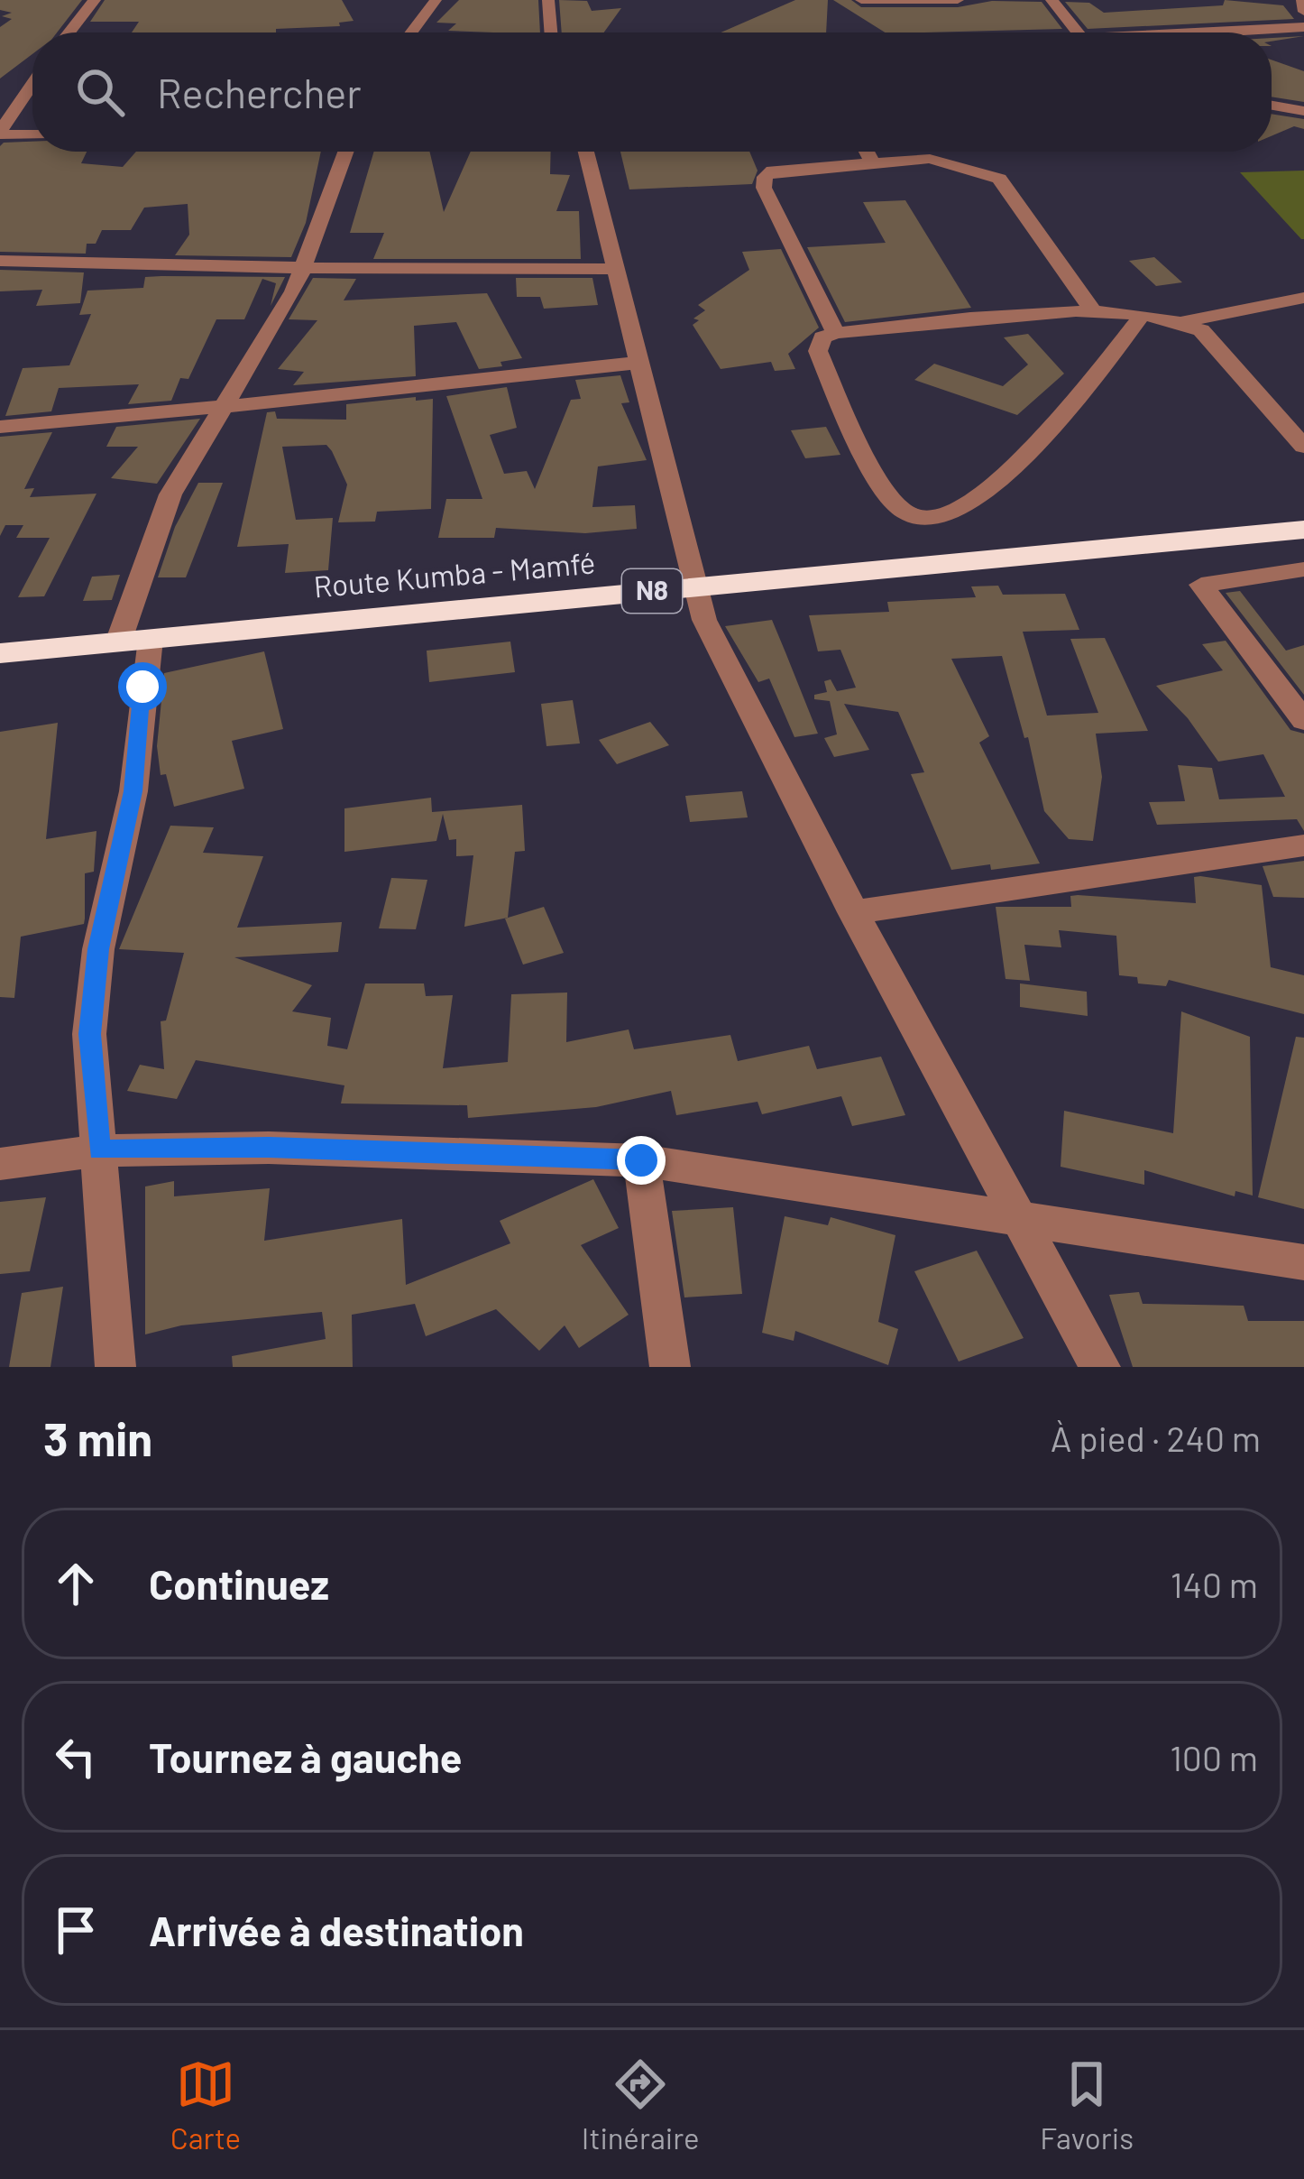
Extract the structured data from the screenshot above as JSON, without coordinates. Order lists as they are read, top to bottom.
{
  "streets": {
    "highway": ["Route Kumba - Mamfé", "N8"]
  },
  "page": {
    "search": "Rechercher",
    "heading": ["3 min", "À pied · 240 m"],
    "list": [
      ["Continuez", "140 m"],
      ["Tournez à gauche", "100 m"],
      "Arrivée à destination"
    ],
    "nav": ["Carte", "Itinéraire", "Favoris"]
  }
}
